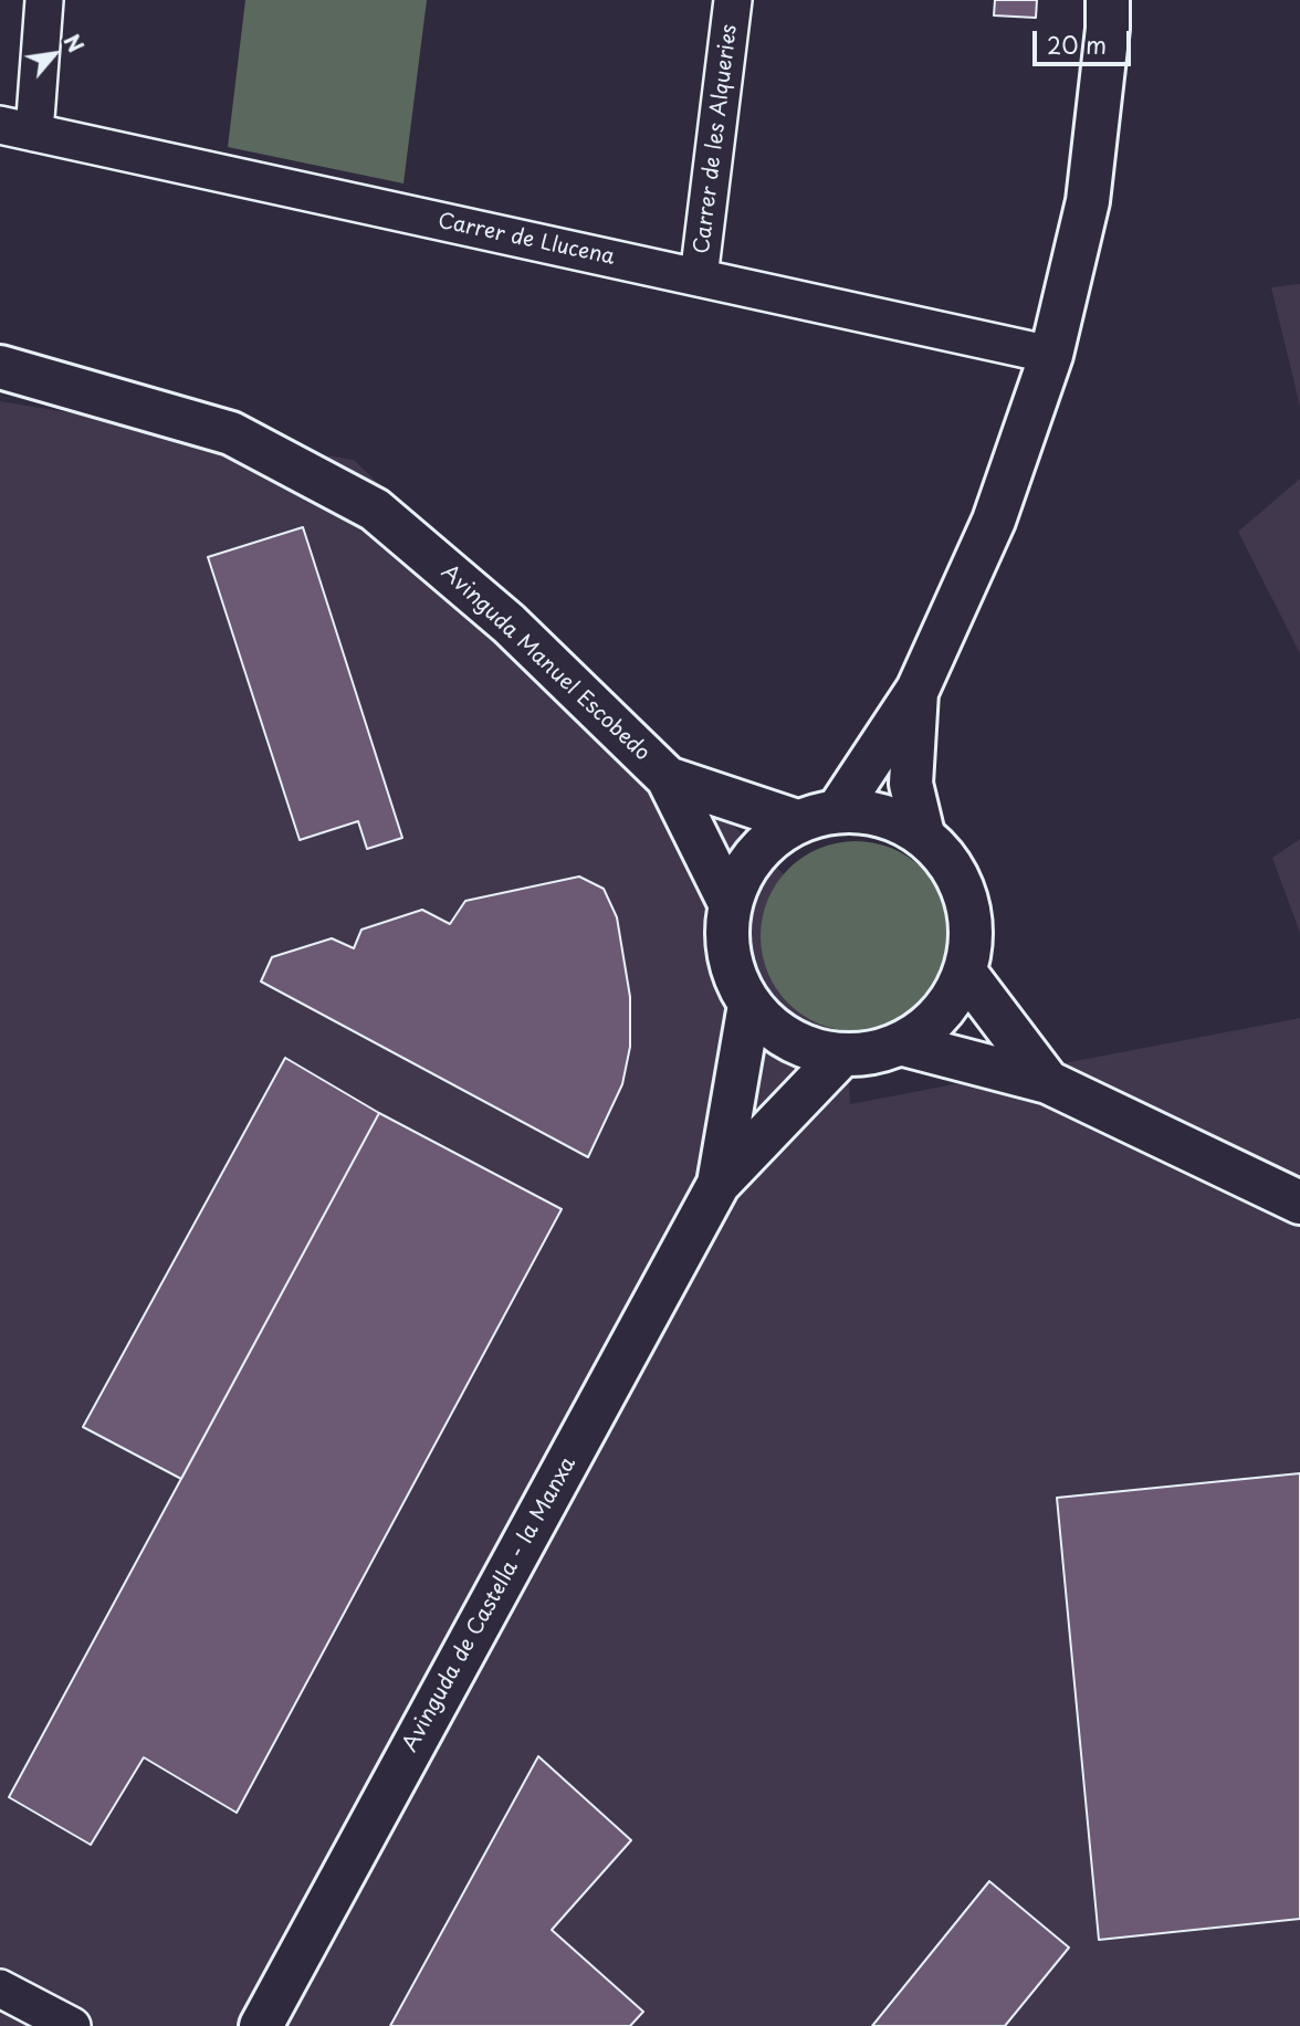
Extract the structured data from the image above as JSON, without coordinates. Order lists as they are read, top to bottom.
{
  "streets": {
    "main road": ["Avinguda Manuel Escobedo", "Avinguda de Castella - la Manxa"],
    "street": ["Carrer de les Alqueries", "Carrer de Llucena"]
  },
  "crossings": [
    ["Carrer de les Alqueries", "Carrer de Llucena"],
    ["Avinguda Manuel Escobedo", "Avinguda de Castella - la Manxa"]
  ],
  "scale_bar": "20 m",
  "north": "top right"
}
